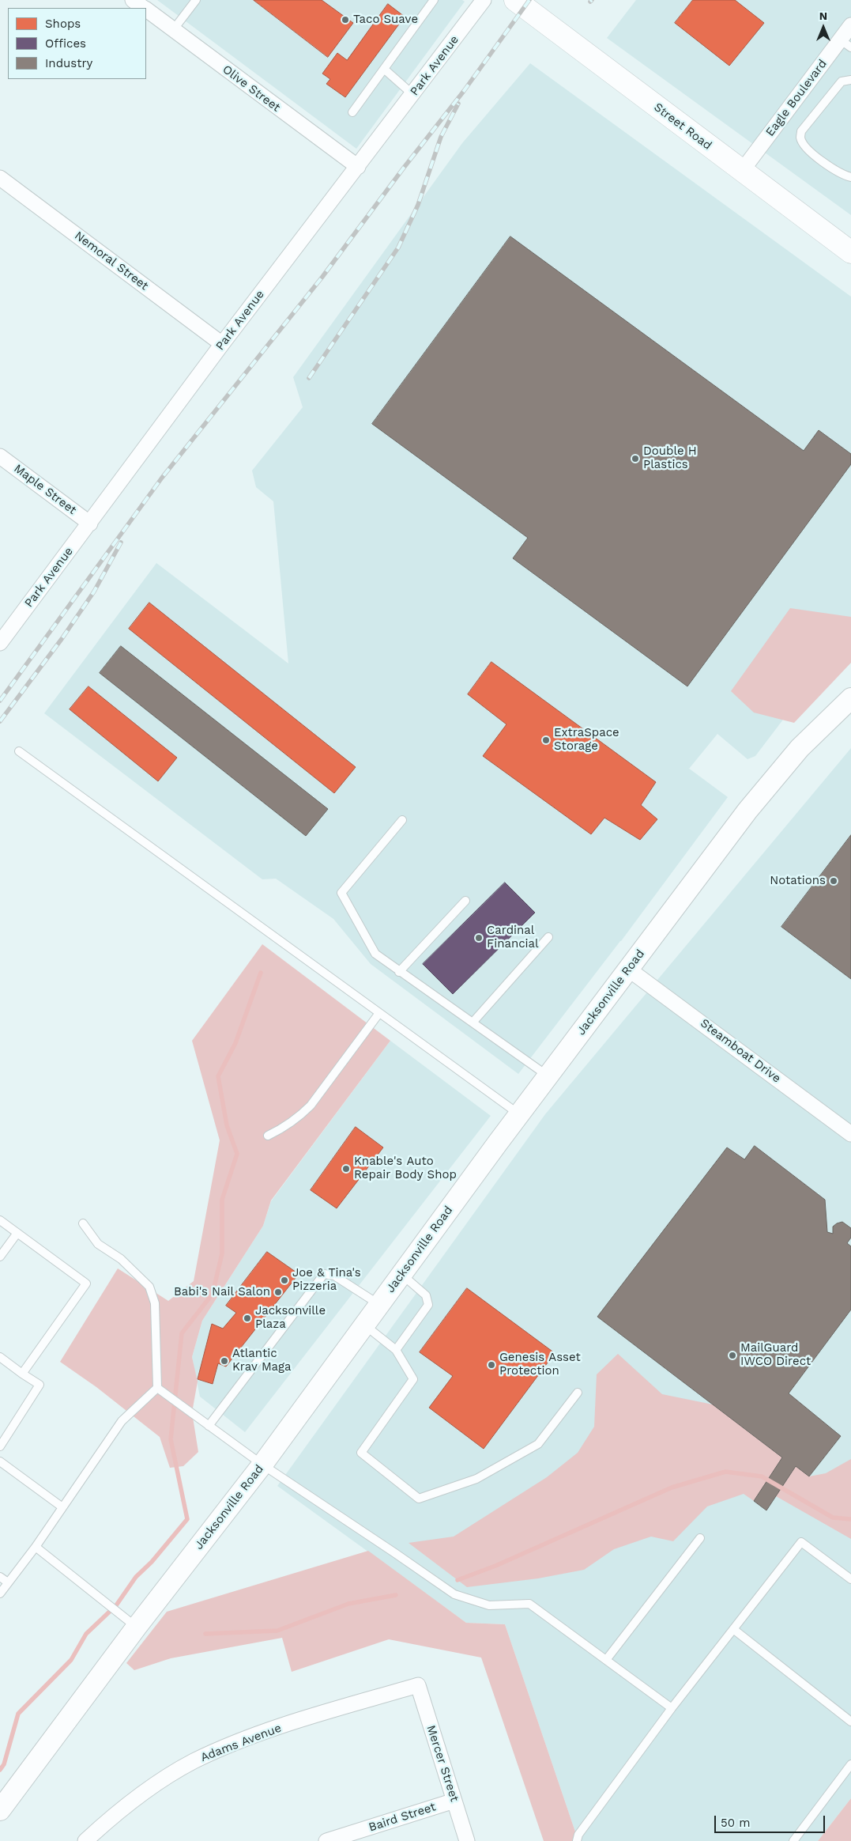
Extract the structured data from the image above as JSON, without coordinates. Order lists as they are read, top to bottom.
{
  "streets": {
    "main road": ["Street Road", "Jacksonville Road"],
    "street": [
      "Park Avenue",
      "Olive Street",
      "Eagle Boulevard",
      "Nemoral Street",
      "Maple Street",
      "Steamboat Drive",
      "Adams Avenue",
      "Mercer Street",
      "Baird Street"
    ]
  },
  "crossings": [
    ["Park Avenue", "Olive Street"],
    ["Park Avenue", "Nemoral Street"],
    ["Park Avenue", "Maple Street"],
    ["Eagle Boulevard", "Street Road"],
    ["Jacksonville Road", "Steamboat Drive"],
    ["Adams Avenue", "Mercer Street"],
    ["Mercer Street", "Baird Street"]
  ],
  "places": [
    "Taco Suave",
    "Double H Plastics",
    "ExtraSpace Storage",
    "Notations",
    "Cardinal Financial",
    "Knable's Auto Repair Body Shop",
    "Joe & Tina's Pizzeria",
    "Babi's Nail Salon",
    "Jacksonville Plaza",
    "MailGuard IWCO Direct",
    "Atlantic Krav Maga",
    "Genesis Asset Protection"
  ],
  "legend": ["Shops", "Offices", "Industry"],
  "scale_bar": "50 m",
  "north": "top"
}
